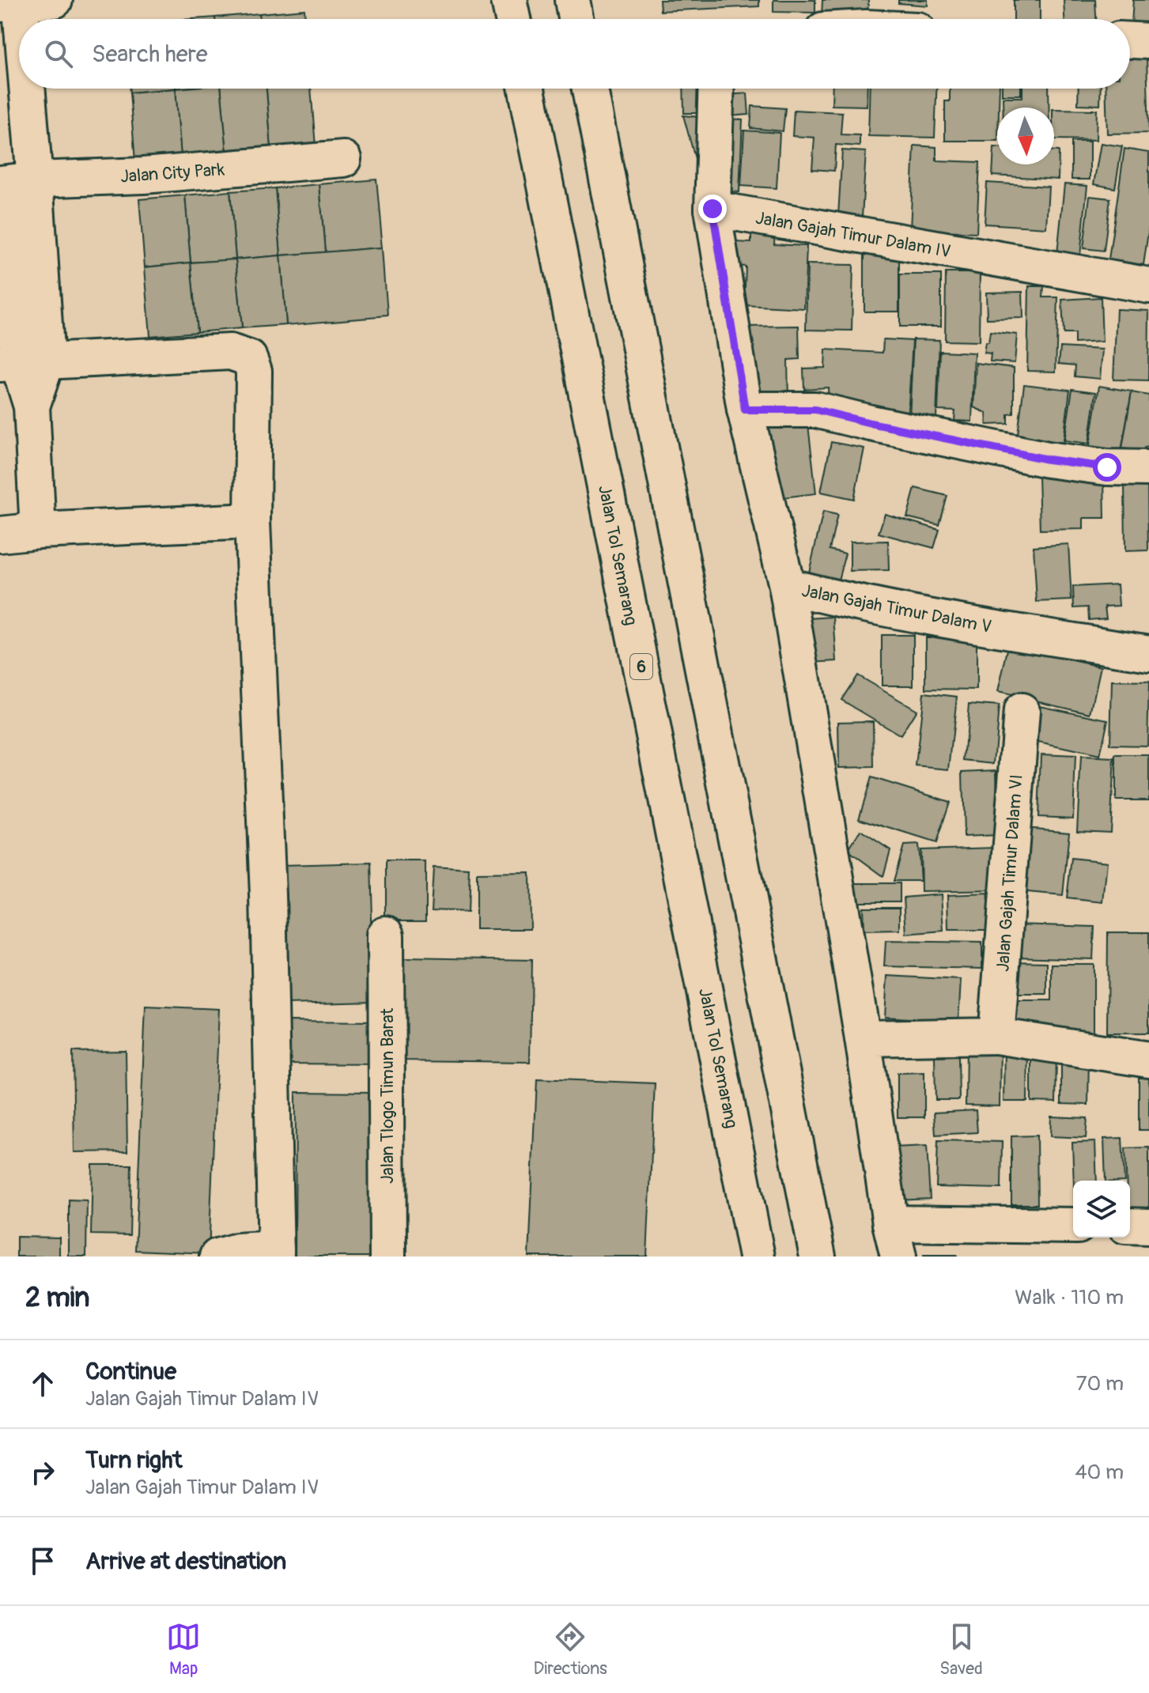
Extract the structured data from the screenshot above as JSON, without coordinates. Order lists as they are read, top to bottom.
{
  "streets": {
    "main road": [
      "Jalan City Park",
      "Jalan Gajah Timur Dalam IV",
      "Jalan Tol Semarang",
      "Jalan Gajah Timur Dalam V",
      "6",
      "Jalan Gajah Timur Dalam VI",
      "Jalan Tlogo Timun Barat"
    ]
  },
  "north": "bottom",
  "page": {
    "search": "Search here",
    "heading": ["2 min", "Walk · 110 m"],
    "list": [
      ["Continue", "Jalan Gajah Timur Dalam IV", "70 m"],
      ["Turn right", "Jalan Gajah Timur Dalam IV", "40 m"],
      "Arrive at destination"
    ],
    "nav": ["Map", "Directions", "Saved"]
  }
}
